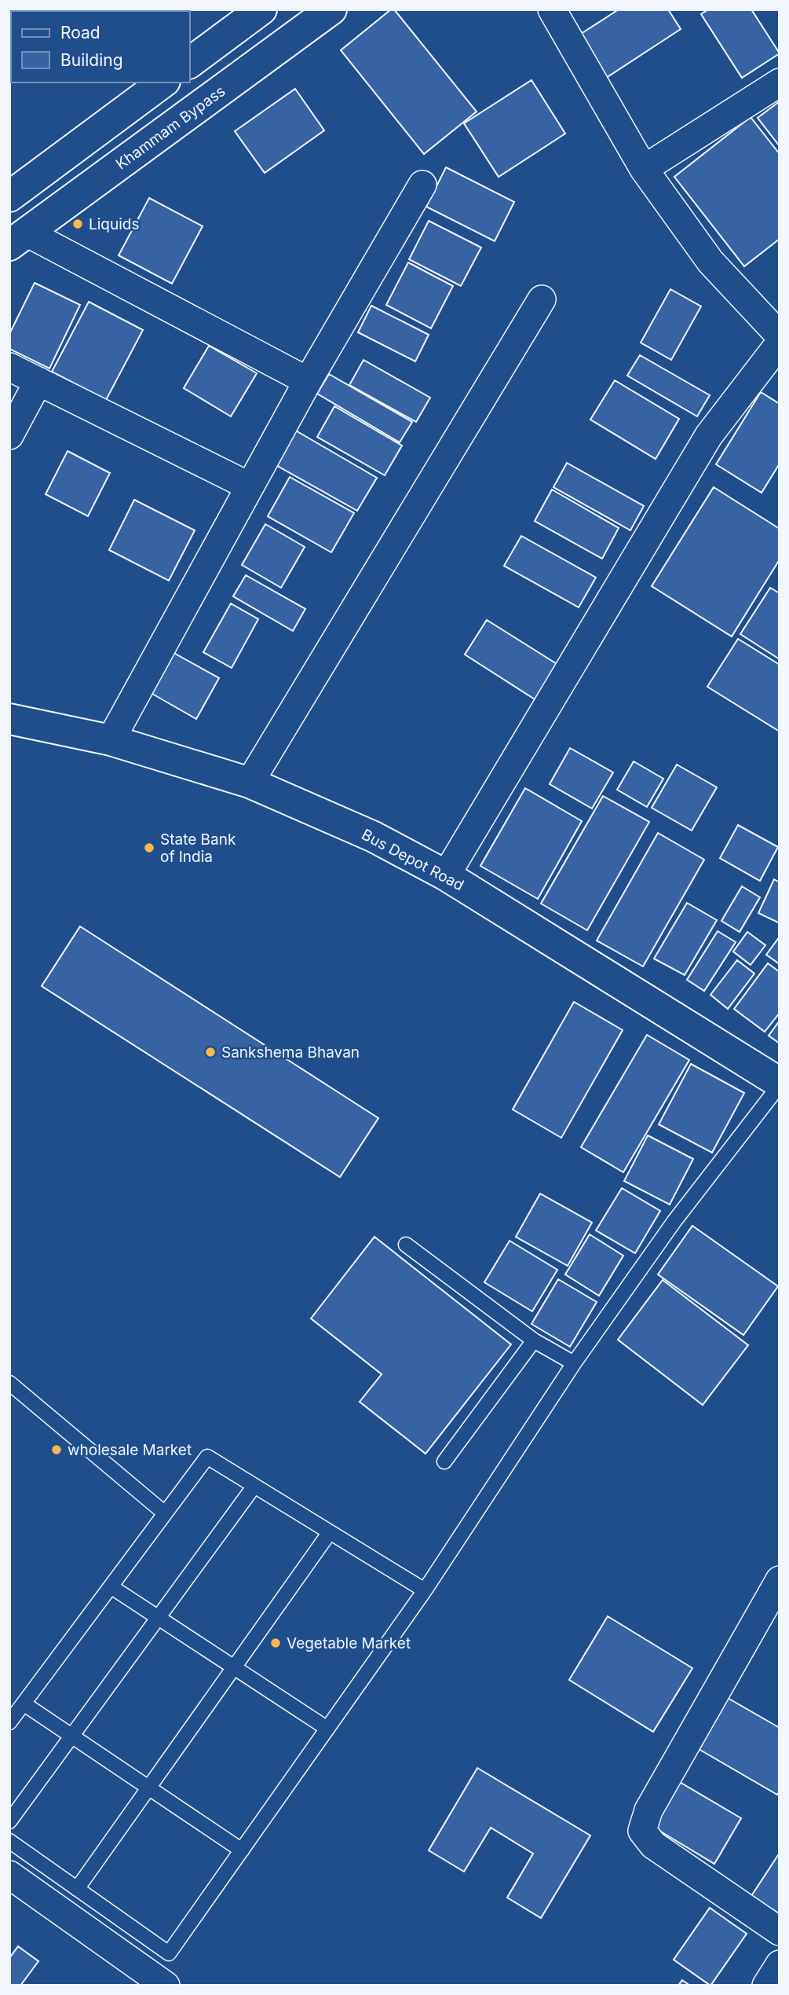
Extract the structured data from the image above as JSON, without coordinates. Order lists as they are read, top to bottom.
{
  "streets": {
    "main road": ["Khammam Bypass", "Bus Depot Road"]
  },
  "places": [
    "Liquids",
    "State Bank of India",
    "Sankshema Bhavan",
    "wholesale Market",
    "Vegetable Market"
  ],
  "legend": ["Road", "Building"]
}
